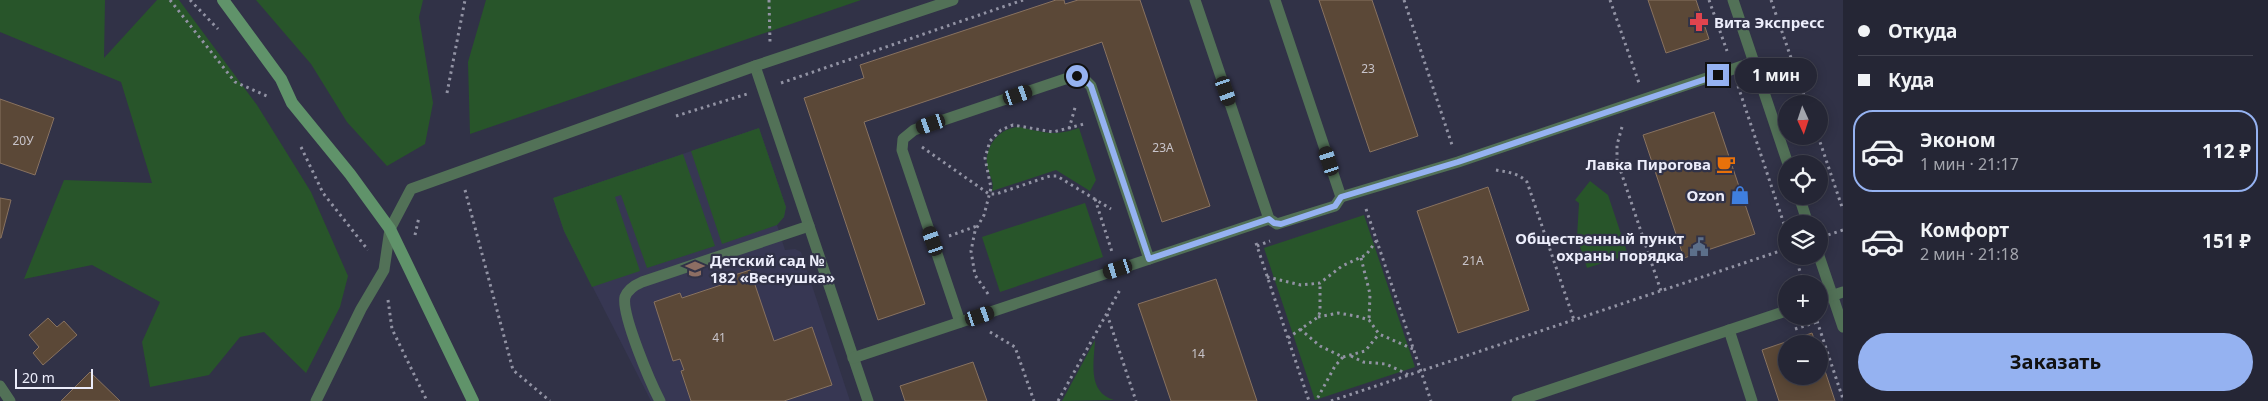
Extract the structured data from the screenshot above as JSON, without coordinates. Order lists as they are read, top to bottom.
{
  "places": {
    "pharmacy": ["Вита Экспресс"],
    "cafe": ["Лавка Пирогова"],
    "shop": ["Ozon"],
    "public building": ["Общественный пункт охраны порядка"],
    "school or university": ["Детский сад № 182 «Веснушка»"]
  },
  "house_numbers": [
    "23",
    "20У",
    "23А",
    "21А",
    "41",
    "14"
  ],
  "scale_bar": "20 m",
  "north": "bottom",
  "page": {
    "banner": ["Откуда", "Куда"],
    "bubble": "1 мин",
    "map_buttons": ["+", "−"],
    "list": [
      {
        "name": "Эконом",
        "note": "1 мин · 21:17",
        "value": "112 ₽"
      },
      {
        "name": "Комфорт",
        "note": "2 мин · 21:18",
        "value": "151 ₽"
      }
    ],
    "buttons": "Заказать",
    "scale": "20 m"
  }
}
